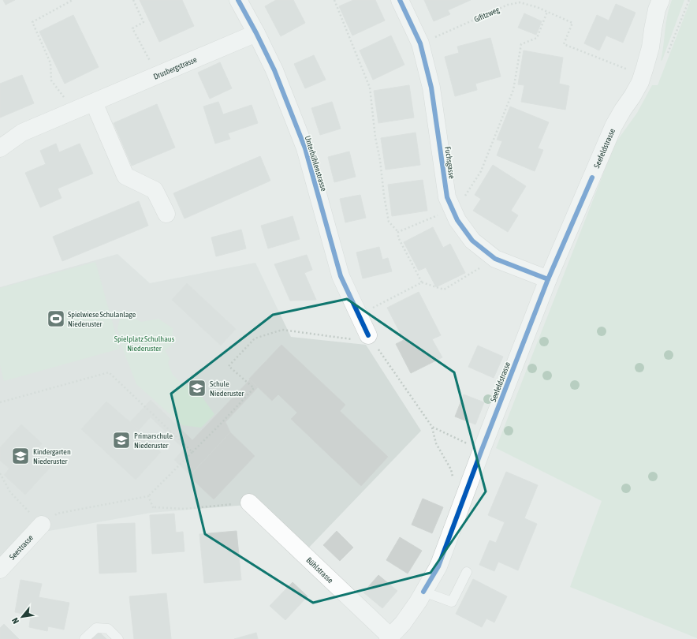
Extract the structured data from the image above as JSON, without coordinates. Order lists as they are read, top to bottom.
{
  "streets": {
    "street": [
      "Drusbergstrasse",
      "Seefeldstrasse",
      "Fuchsgasse",
      "Unterbühlenstrasse",
      "Seestrasse",
      "Bühlstrasse"
    ],
    "path": ["Gifitzweg"]
  },
  "crossings": [
    ["Gifitzweg", "Fuchsgasse"],
    ["Drusbergstrasse", "Unterbühlenstrasse"],
    ["Seefeldstrasse", "Fuchsgasse"],
    ["Seefeldstrasse", "Bühlstrasse"]
  ],
  "parks": ["Spielplatz Schulhaus Niederuster"],
  "places": {
    "sports": ["Spielwiese Schulanlage Niederuster"],
    "school or university": ["Schule Niederuster", "Primarschule Niederuster", "Kindergarten Niederuster"]
  },
  "north": "bottom left"
}
